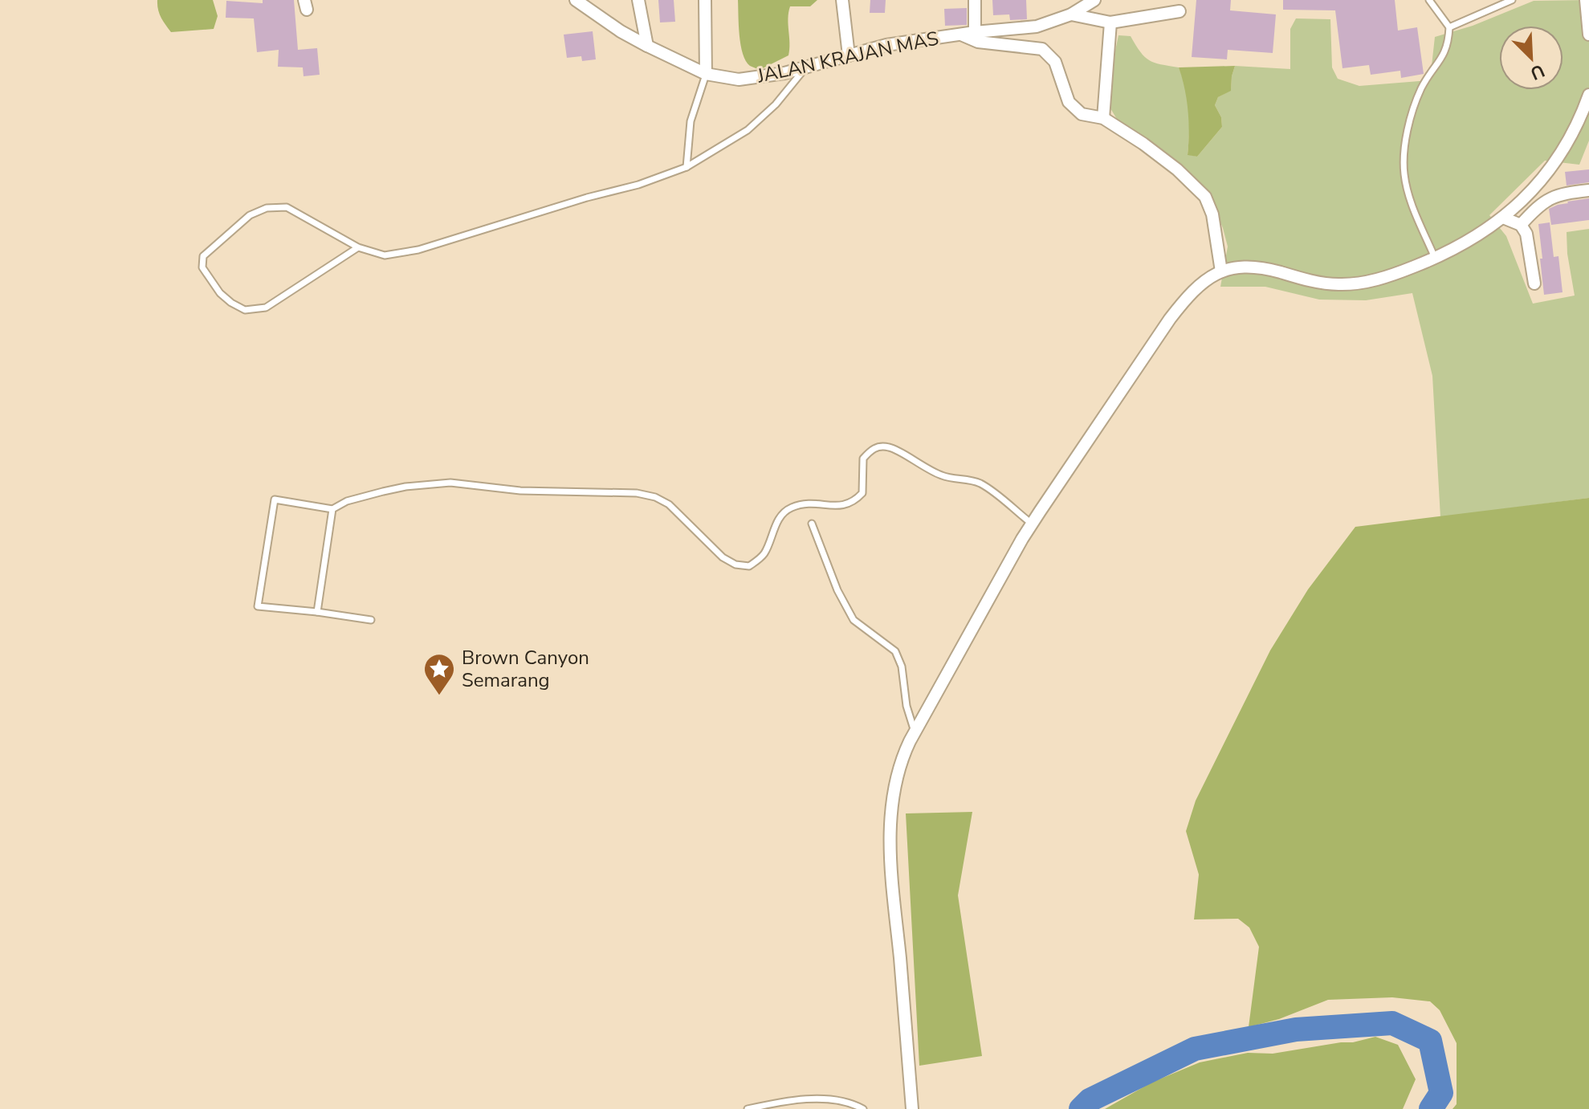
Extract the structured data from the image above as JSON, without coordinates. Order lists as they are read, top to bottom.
{
  "streets": {
    "street": ["JALAN KRAJAN MAS"]
  },
  "places": {
    "place": ["Brown Canyon Semarang"]
  },
  "north": "bottom right"
}
